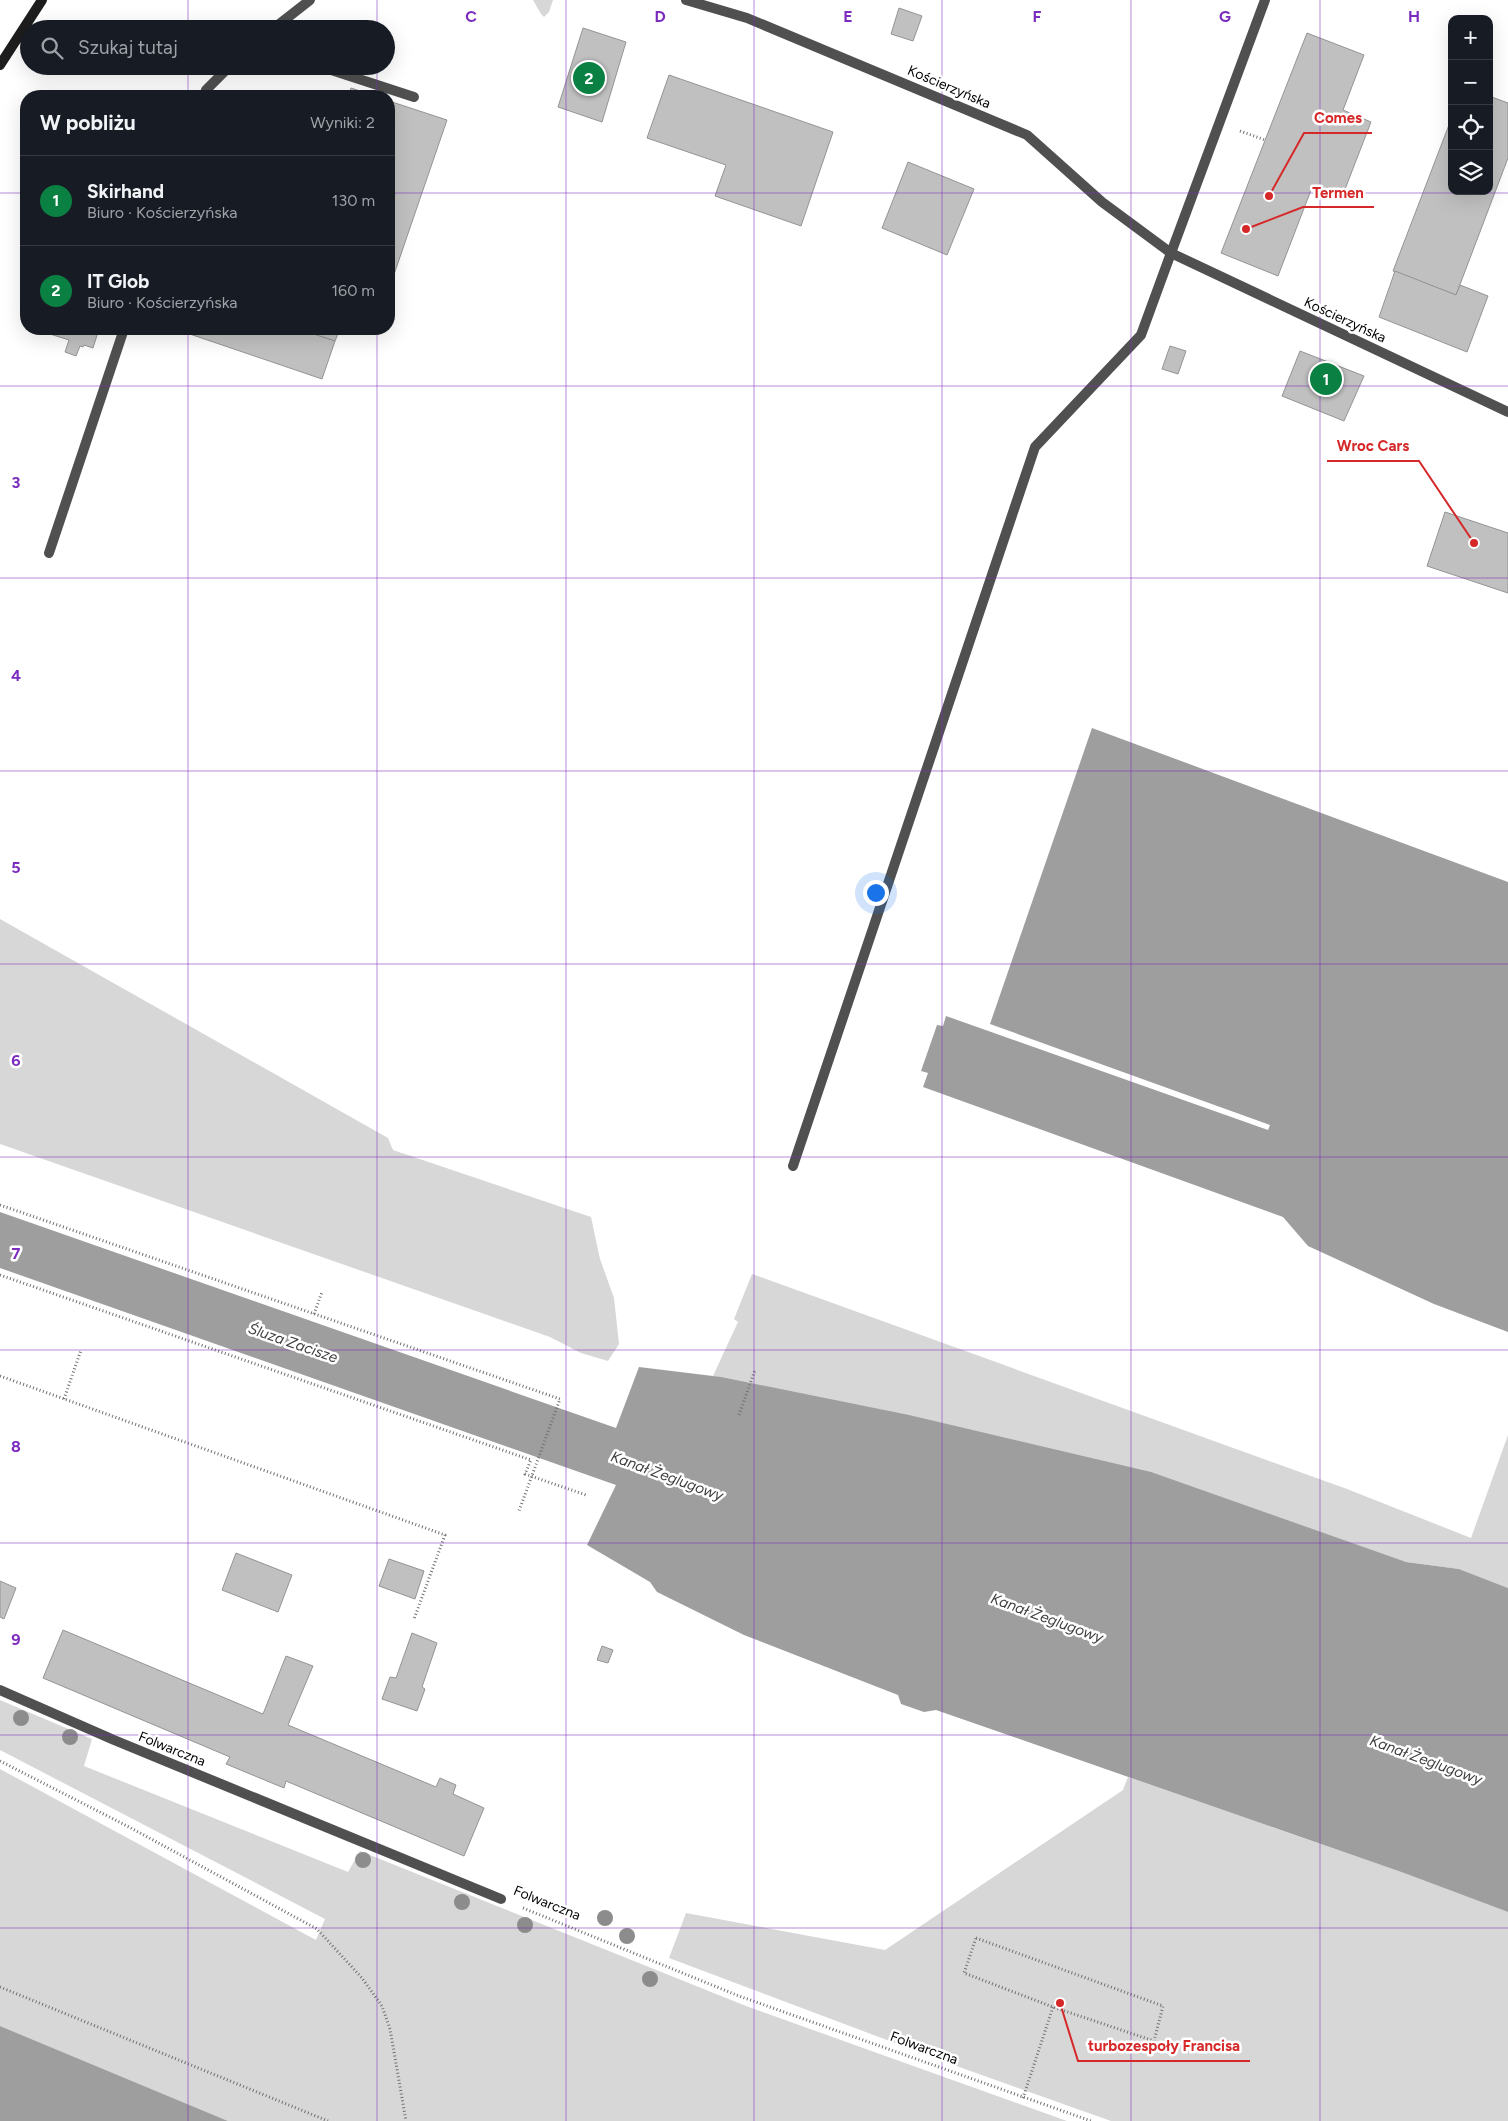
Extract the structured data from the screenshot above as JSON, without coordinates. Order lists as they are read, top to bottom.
{
  "streets": {
    "street": ["Kościerzyńska", "Folwarczna"]
  },
  "water": ["Śluza Zacisze", "Kanał Żeglugowy"],
  "places": [
    "Comes",
    "Termen",
    "Wroc Cars",
    "turbozespoły Francisa"
  ],
  "page": {
    "map_buttons": ["+", "−"],
    "search": "Szukaj tutaj",
    "pins": ["2", "1"],
    "heading": ["W pobliżu", "Wyniki: 2"],
    "list": [
      {
        "mark": "1",
        "name": "Skirhand",
        "note": "Biuro · Kościerzyńska",
        "value": "130 m"
      },
      {
        "mark": "2",
        "name": "IT Glob",
        "note": "Biuro · Kościerzyńska",
        "value": "160 m"
      }
    ]
  },
  "grid": {
    "columns": [
      "C",
      "D",
      "E",
      "F",
      "G",
      "H"
    ],
    "rows": [
      "3",
      "4",
      "5",
      "6",
      "7",
      "8",
      "9"
    ]
  }
}
